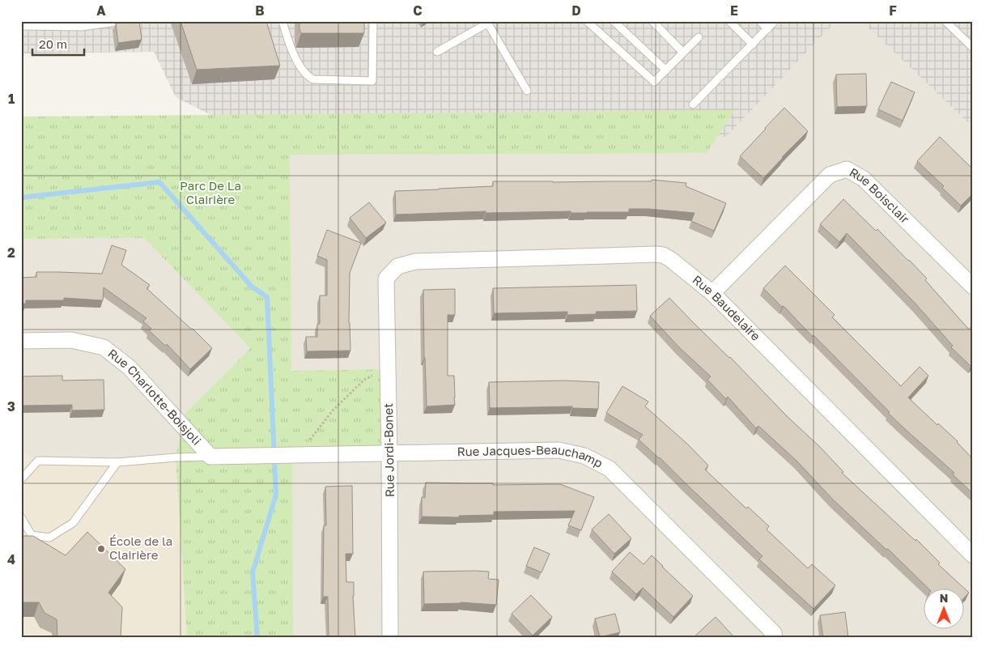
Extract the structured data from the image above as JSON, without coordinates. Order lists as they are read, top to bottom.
{
  "streets": {
    "street": [
      "Rue Boisclair",
      "Rue Baudelaire",
      "Rue Charlotte-Boisjoli",
      "Rue Jordi-Bonet",
      "Rue Jacques-Beauchamp"
    ]
  },
  "crossings": [
    ["Rue Boisclair", "Rue Baudelaire"],
    ["Rue Baudelaire", "Rue Jordi-Bonet"],
    ["Rue Charlotte-Boisjoli", "Rue Jacques-Beauchamp"],
    ["Rue Jordi-Bonet", "Rue Jacques-Beauchamp"]
  ],
  "parks": ["Parc De La Clairière"],
  "places": ["École de la Clairière"],
  "scale_bar": "20 m",
  "north": "top",
  "grid": {
    "columns": [
      "A",
      "B",
      "C",
      "D",
      "E",
      "F"
    ],
    "rows": [
      "1",
      "2",
      "3",
      "4"
    ]
  }
}
